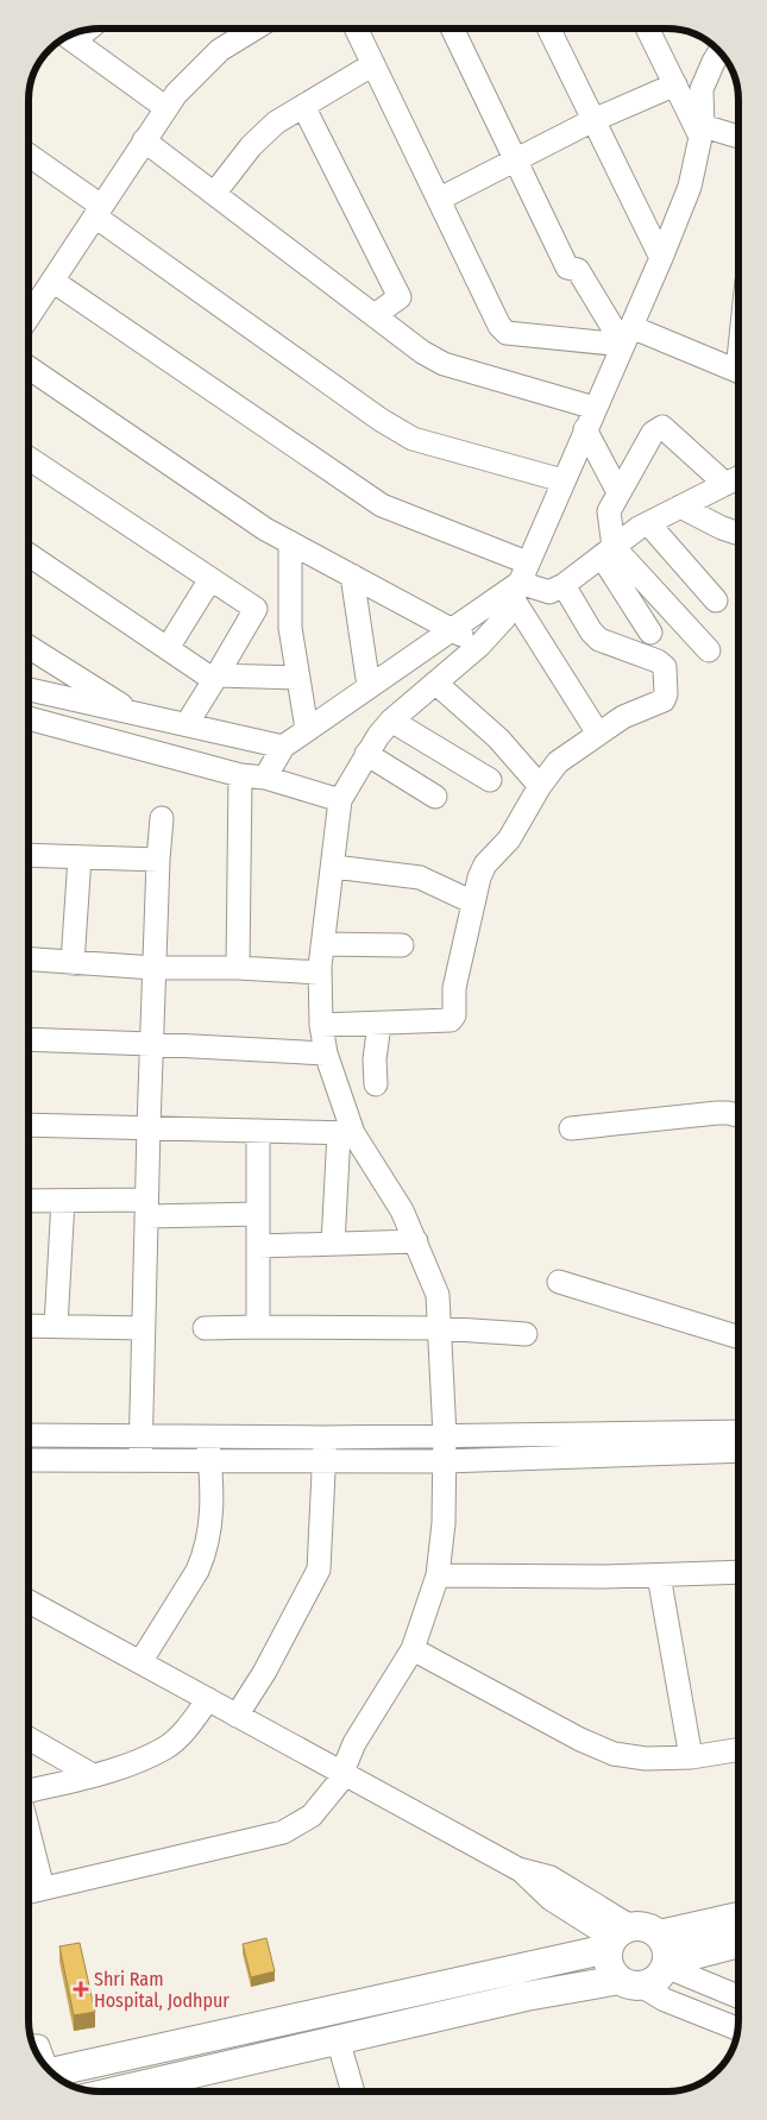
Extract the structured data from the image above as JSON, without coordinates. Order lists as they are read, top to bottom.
{
  "places": {
    "health": ["Shri Ram Hospital, Jodhpur"]
  }
}
